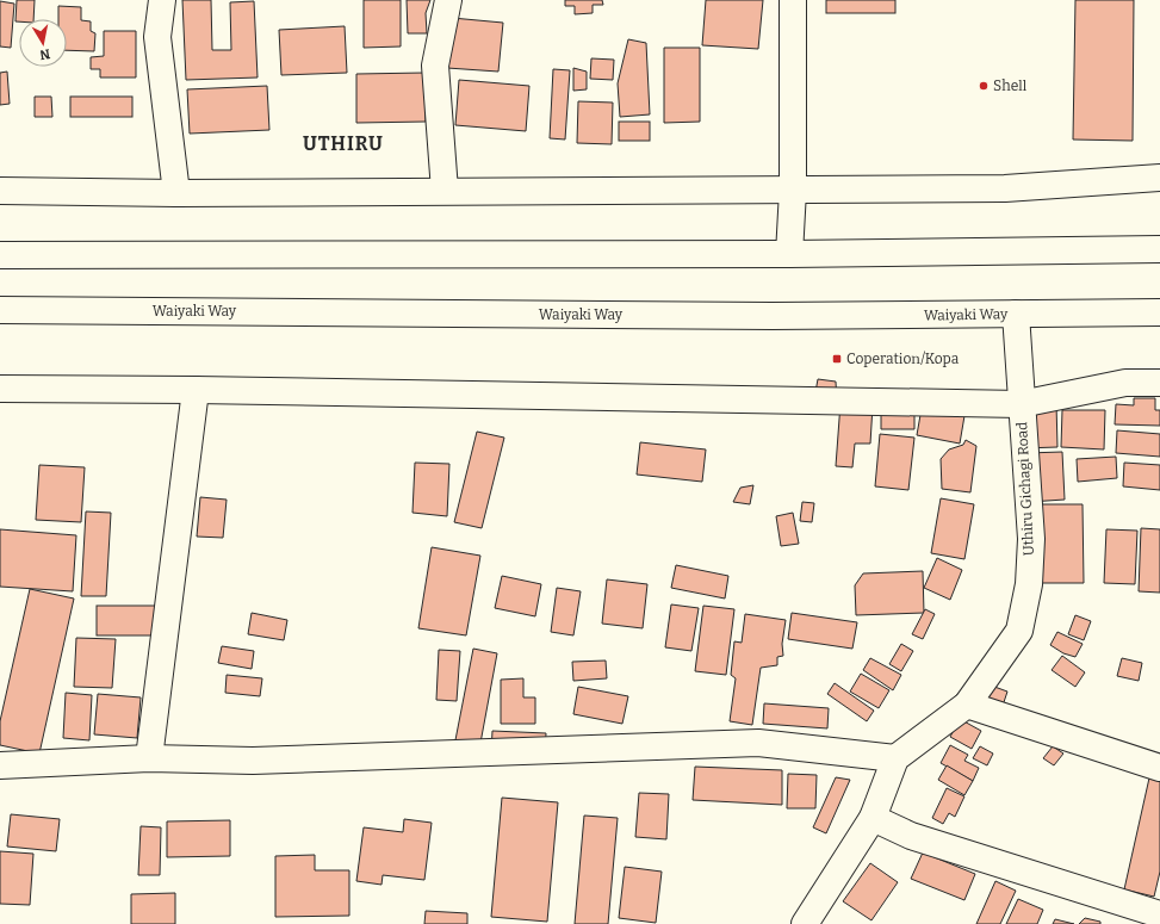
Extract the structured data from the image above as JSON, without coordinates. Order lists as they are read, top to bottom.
{
  "streets": {
    "main road": ["Waiyaki Way", "Uthiru Gichagi Road"]
  },
  "crossings": [
    ["Waiyaki Way", "Uthiru Gichagi Road"]
  ],
  "districts": ["UTHIRU"],
  "places": {
    "other": ["Shell"],
    "transit": ["Coperation/Kopa"]
  },
  "north": "bottom"
}
